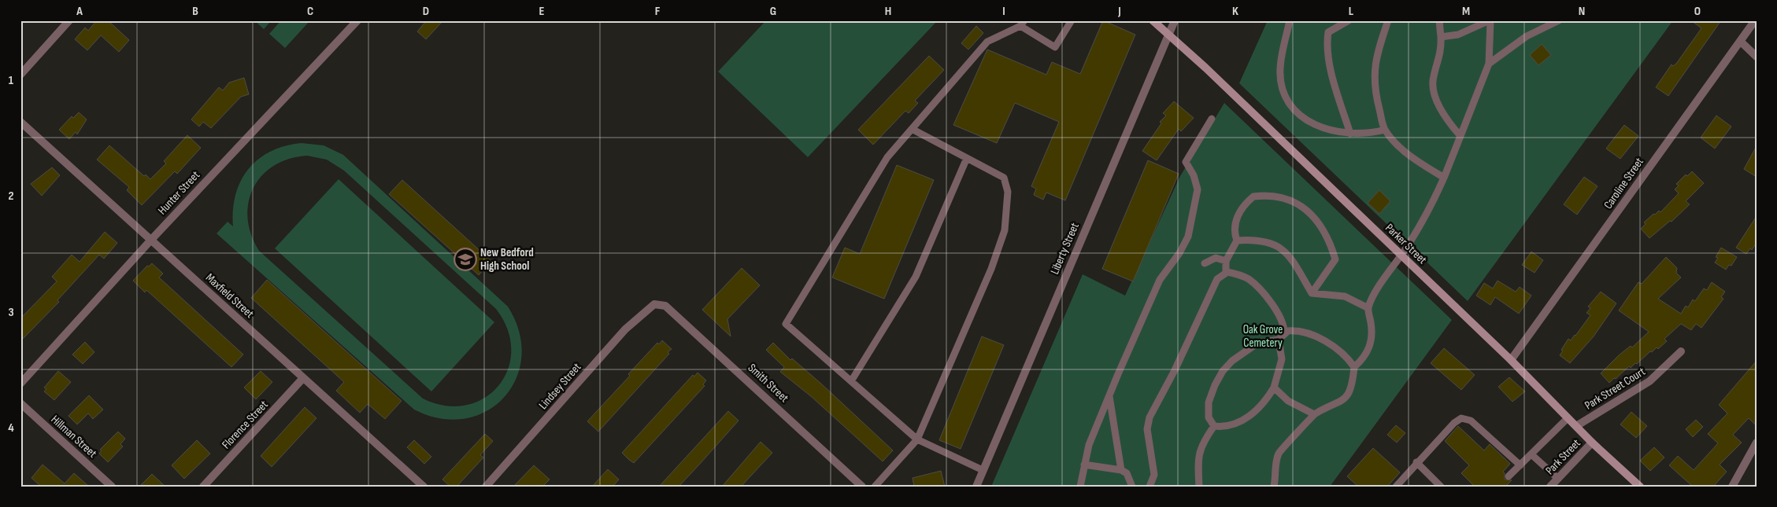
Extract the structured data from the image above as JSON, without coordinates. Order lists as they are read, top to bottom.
{
  "streets": {
    "main road": ["Parker Street"],
    "street": [
      "Caroline Street",
      "Hunter Street",
      "Liberty Street",
      "Maxfield Street",
      "Smith Street",
      "Lindsey Street",
      "Park Street Court",
      "Florence Street",
      "Hillman Street",
      "Park Street"
    ]
  },
  "crossings": [
    ["Caroline Street", "Parker Street"],
    ["Hunter Street", "Maxfield Street"],
    ["Parker Street", "Liberty Street"],
    ["Parker Street", "Park Street Court"],
    ["Parker Street", "Park Street"],
    ["Maxfield Street", "Florence Street"],
    ["Smith Street", "Lindsey Street"]
  ],
  "parks": ["Oak Grove Cemetery"],
  "places": {
    "school or university": ["New Bedford High School"]
  },
  "grid": {
    "columns": [
      "A",
      "B",
      "C",
      "D",
      "E",
      "F",
      "G",
      "H",
      "I",
      "J",
      "K",
      "L",
      "M",
      "N",
      "O"
    ],
    "rows": [
      "1",
      "2",
      "3",
      "4"
    ]
  }
}
